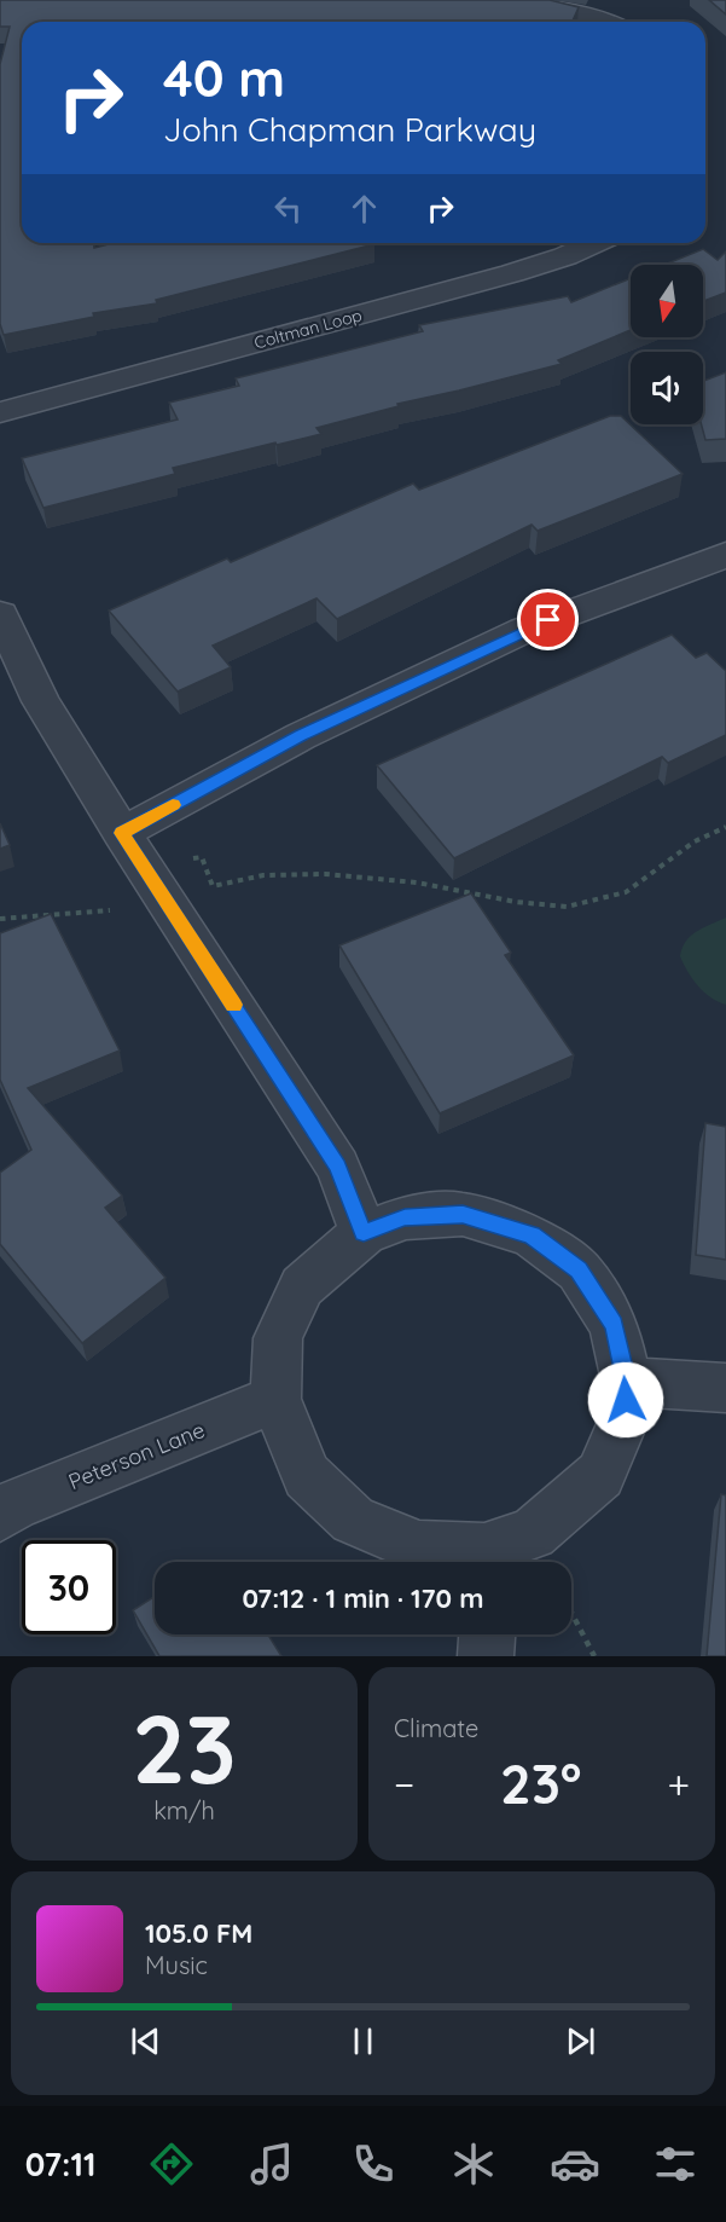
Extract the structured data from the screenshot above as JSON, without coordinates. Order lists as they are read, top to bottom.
{
  "streets": {
    "street": ["Coltman Loop", "Peterson Lane"]
  },
  "north": "bottom",
  "page": {
    "turn": ["40 m", "John Chapman Parkway"],
    "limit": "30",
    "trip": "07:12 · 1 min · 170 m",
    "tile": [
      ["23", "km/h"],
      "Climate"
    ],
    "heat": ["−", "23°", "+"],
    "song": ["105.0 FM", "Music"],
    "tabs": "07:11"
  }
}
